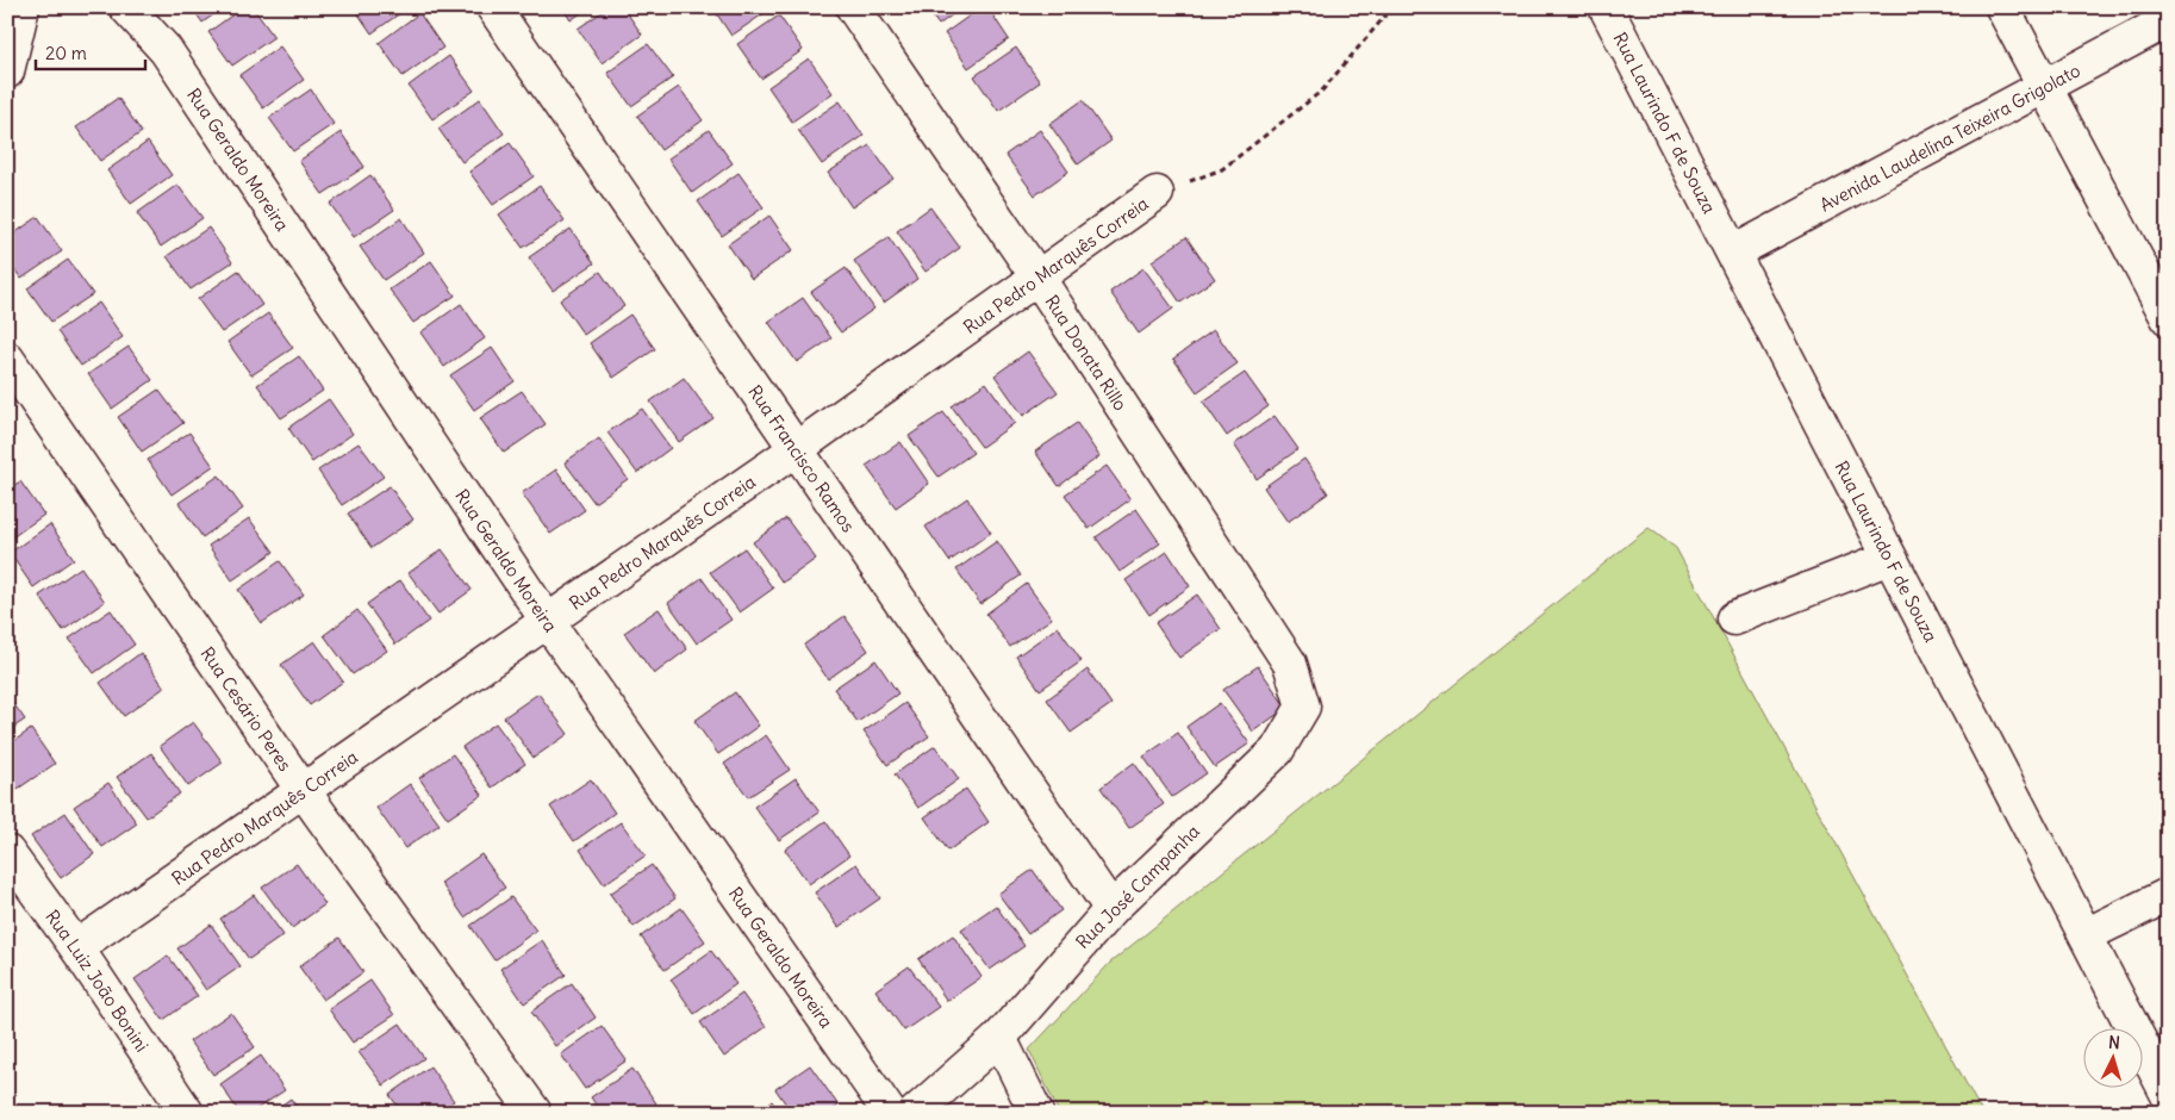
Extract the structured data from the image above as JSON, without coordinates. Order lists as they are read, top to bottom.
{
  "streets": {
    "street": [
      "Rua Laurindo F de Souza",
      "Avenida Laudelina Teixeira Grigolato",
      "Rua Geraldo Moreira",
      "Rua Pedro Marquês Correia",
      "Rua Donata Rillo",
      "Rua Francisco Ramos",
      "Rua Cesário Peres",
      "Rua José Campanha",
      "Rua Luiz João Bonini"
    ]
  },
  "crossings": [
    ["Rua Laurindo F de Souza", "Avenida Laudelina Teixeira Grigolato"],
    ["Rua Geraldo Moreira", "Rua Pedro Marquês Correia"],
    ["Rua Pedro Marquês Correia", "Rua Donata Rillo"],
    ["Rua Pedro Marquês Correia", "Rua Francisco Ramos"],
    ["Rua Pedro Marquês Correia", "Rua Cesário Peres"],
    ["Rua Pedro Marquês Correia", "Rua Luiz João Bonini"],
    ["Rua Donata Rillo", "Rua José Campanha"],
    ["Rua Francisco Ramos", "Rua José Campanha"]
  ],
  "scale_bar": "20 m",
  "north": "top"
}
